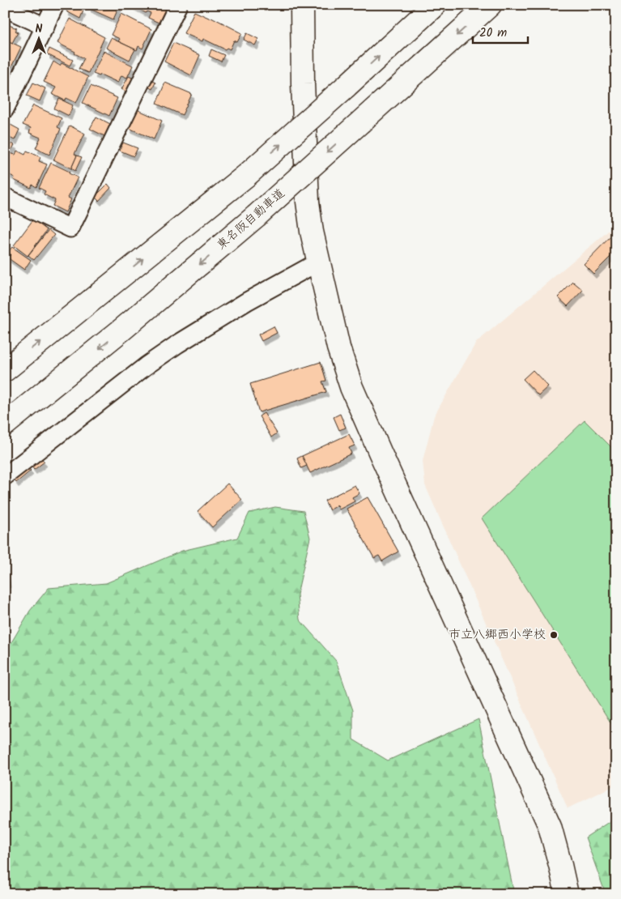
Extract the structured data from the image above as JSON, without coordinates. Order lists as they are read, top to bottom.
{
  "streets": {
    "main road": ["東名阪自動車道"]
  },
  "places": ["市立八郷西小学校"],
  "scale_bar": "20 m",
  "north": "top"
}
